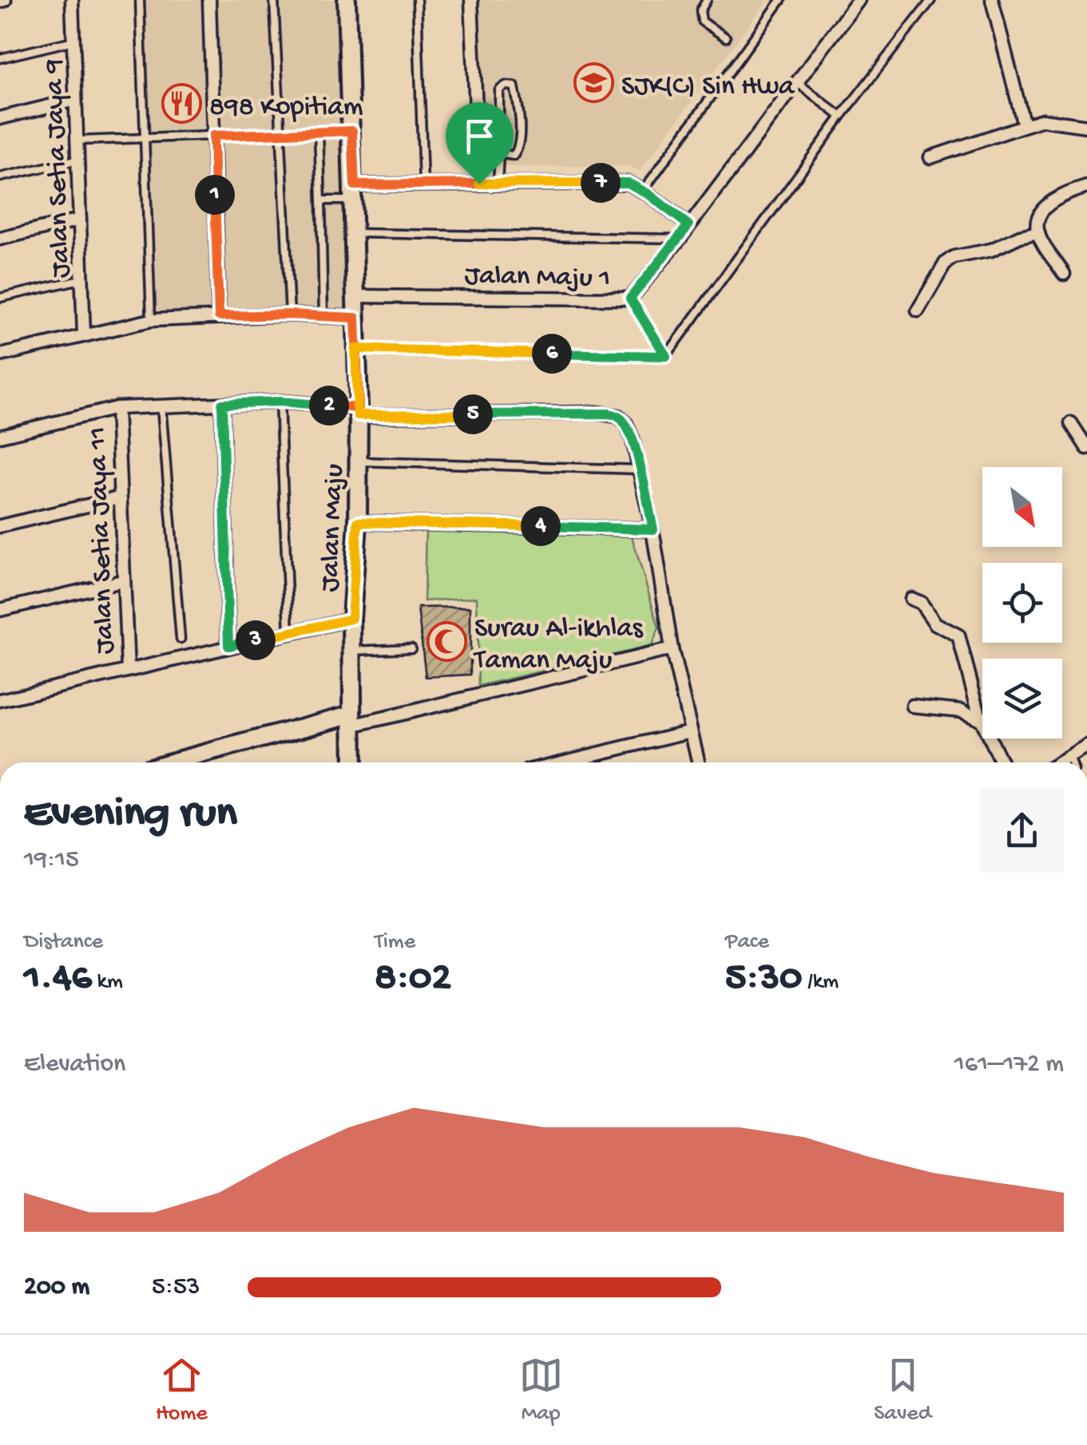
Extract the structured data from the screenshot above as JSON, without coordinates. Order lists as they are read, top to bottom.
{
  "streets": {
    "street": [
      "Jalan Setia Jaya 9",
      "Jalan Maju 1",
      "Jalan Maju",
      "Jalan Setia Jaya 11"
    ]
  },
  "crossings": [
    ["Jalan Maju 1", "Jalan Maju"]
  ],
  "places": {
    "school or university": ["SJK(C) Sin Hwa"],
    "restaurant": ["898 Kopitiam"],
    "mosque": ["Surau Al-ikhlas Taman Maju"]
  },
  "north": "bottom right",
  "page": {
    "pins": [
      "7",
      "1",
      "6",
      "2",
      "5",
      "4",
      "3"
    ],
    "heading": ["Evening run", "19:15"],
    "stats": [
      ["Distance", "1.46 km"],
      ["Time", "8:02"],
      ["Pace", "5:30 /km"]
    ],
    "chart": ["Elevation", "161–172 m"],
    "list": [
      {
        "name": "200 m",
        "note": "5:53"
      }
    ],
    "tabs": ["Home", "Map", "Saved"]
  }
}
